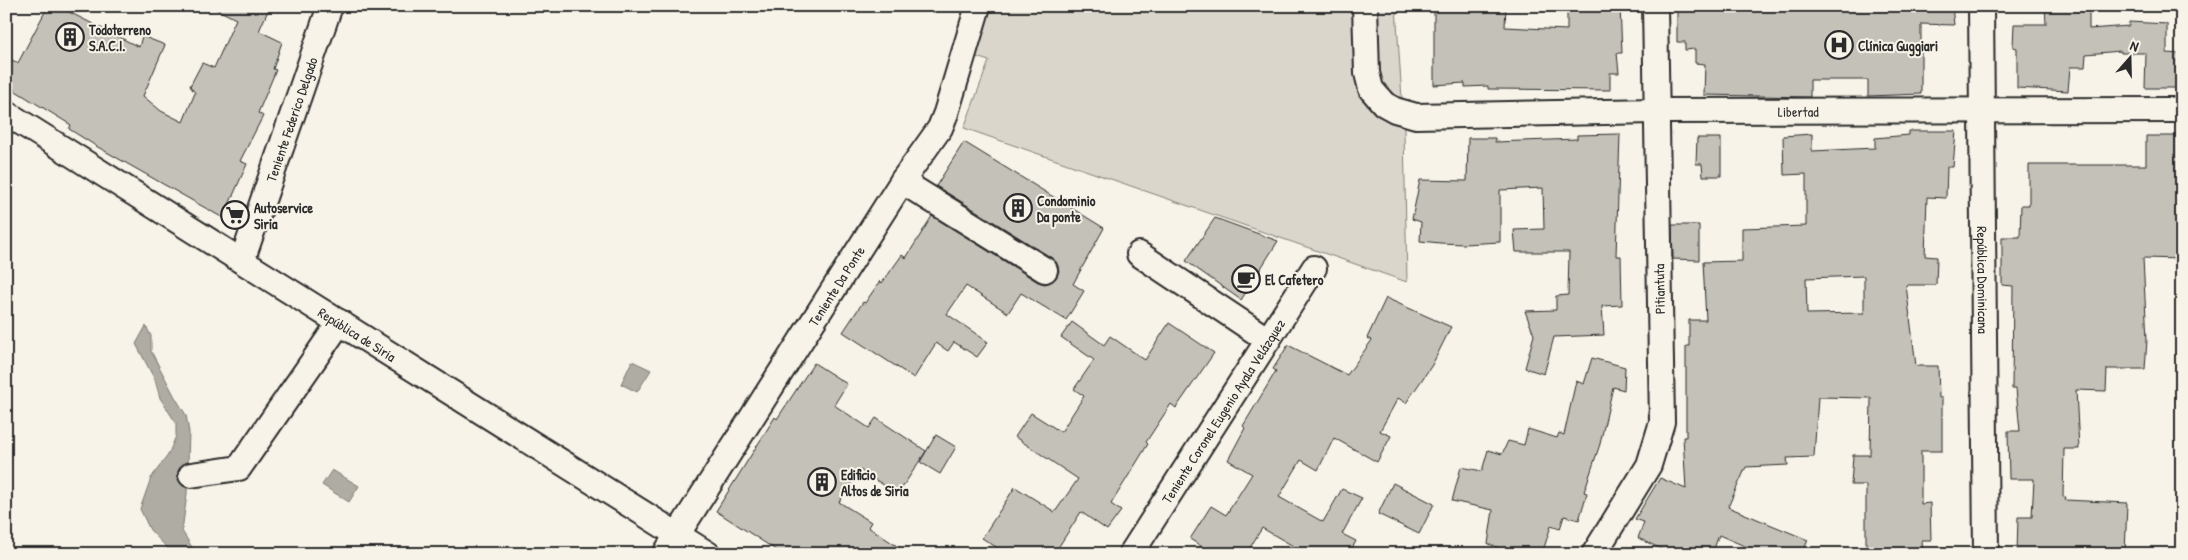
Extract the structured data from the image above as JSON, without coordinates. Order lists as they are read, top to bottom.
{
  "streets": {
    "street": [
      "Libertad",
      "Teniente Federico Delgado",
      "República Dominicana",
      "Teniente Da Ponte",
      "Pitiantuta",
      "República de Siria",
      "Teniente Coronel Eugenio Ayala Velázquez"
    ]
  },
  "crossings": [
    ["Libertad", "República Dominicana"],
    ["Libertad", "Pitiantuta"],
    ["Teniente Federico Delgado", "República de Siria"],
    ["Teniente Da Ponte", "República de Siria"]
  ],
  "places": {
    "building": ["Todoterreno S.A.C.I.", "Condominio Da ponte", "Edificio Altos de Siria"],
    "hospital": ["Clínica Guggiari"],
    "supermarket": ["Autoservice Siria"],
    "cafe": ["El Cafetero"]
  },
  "north": "top"
}
